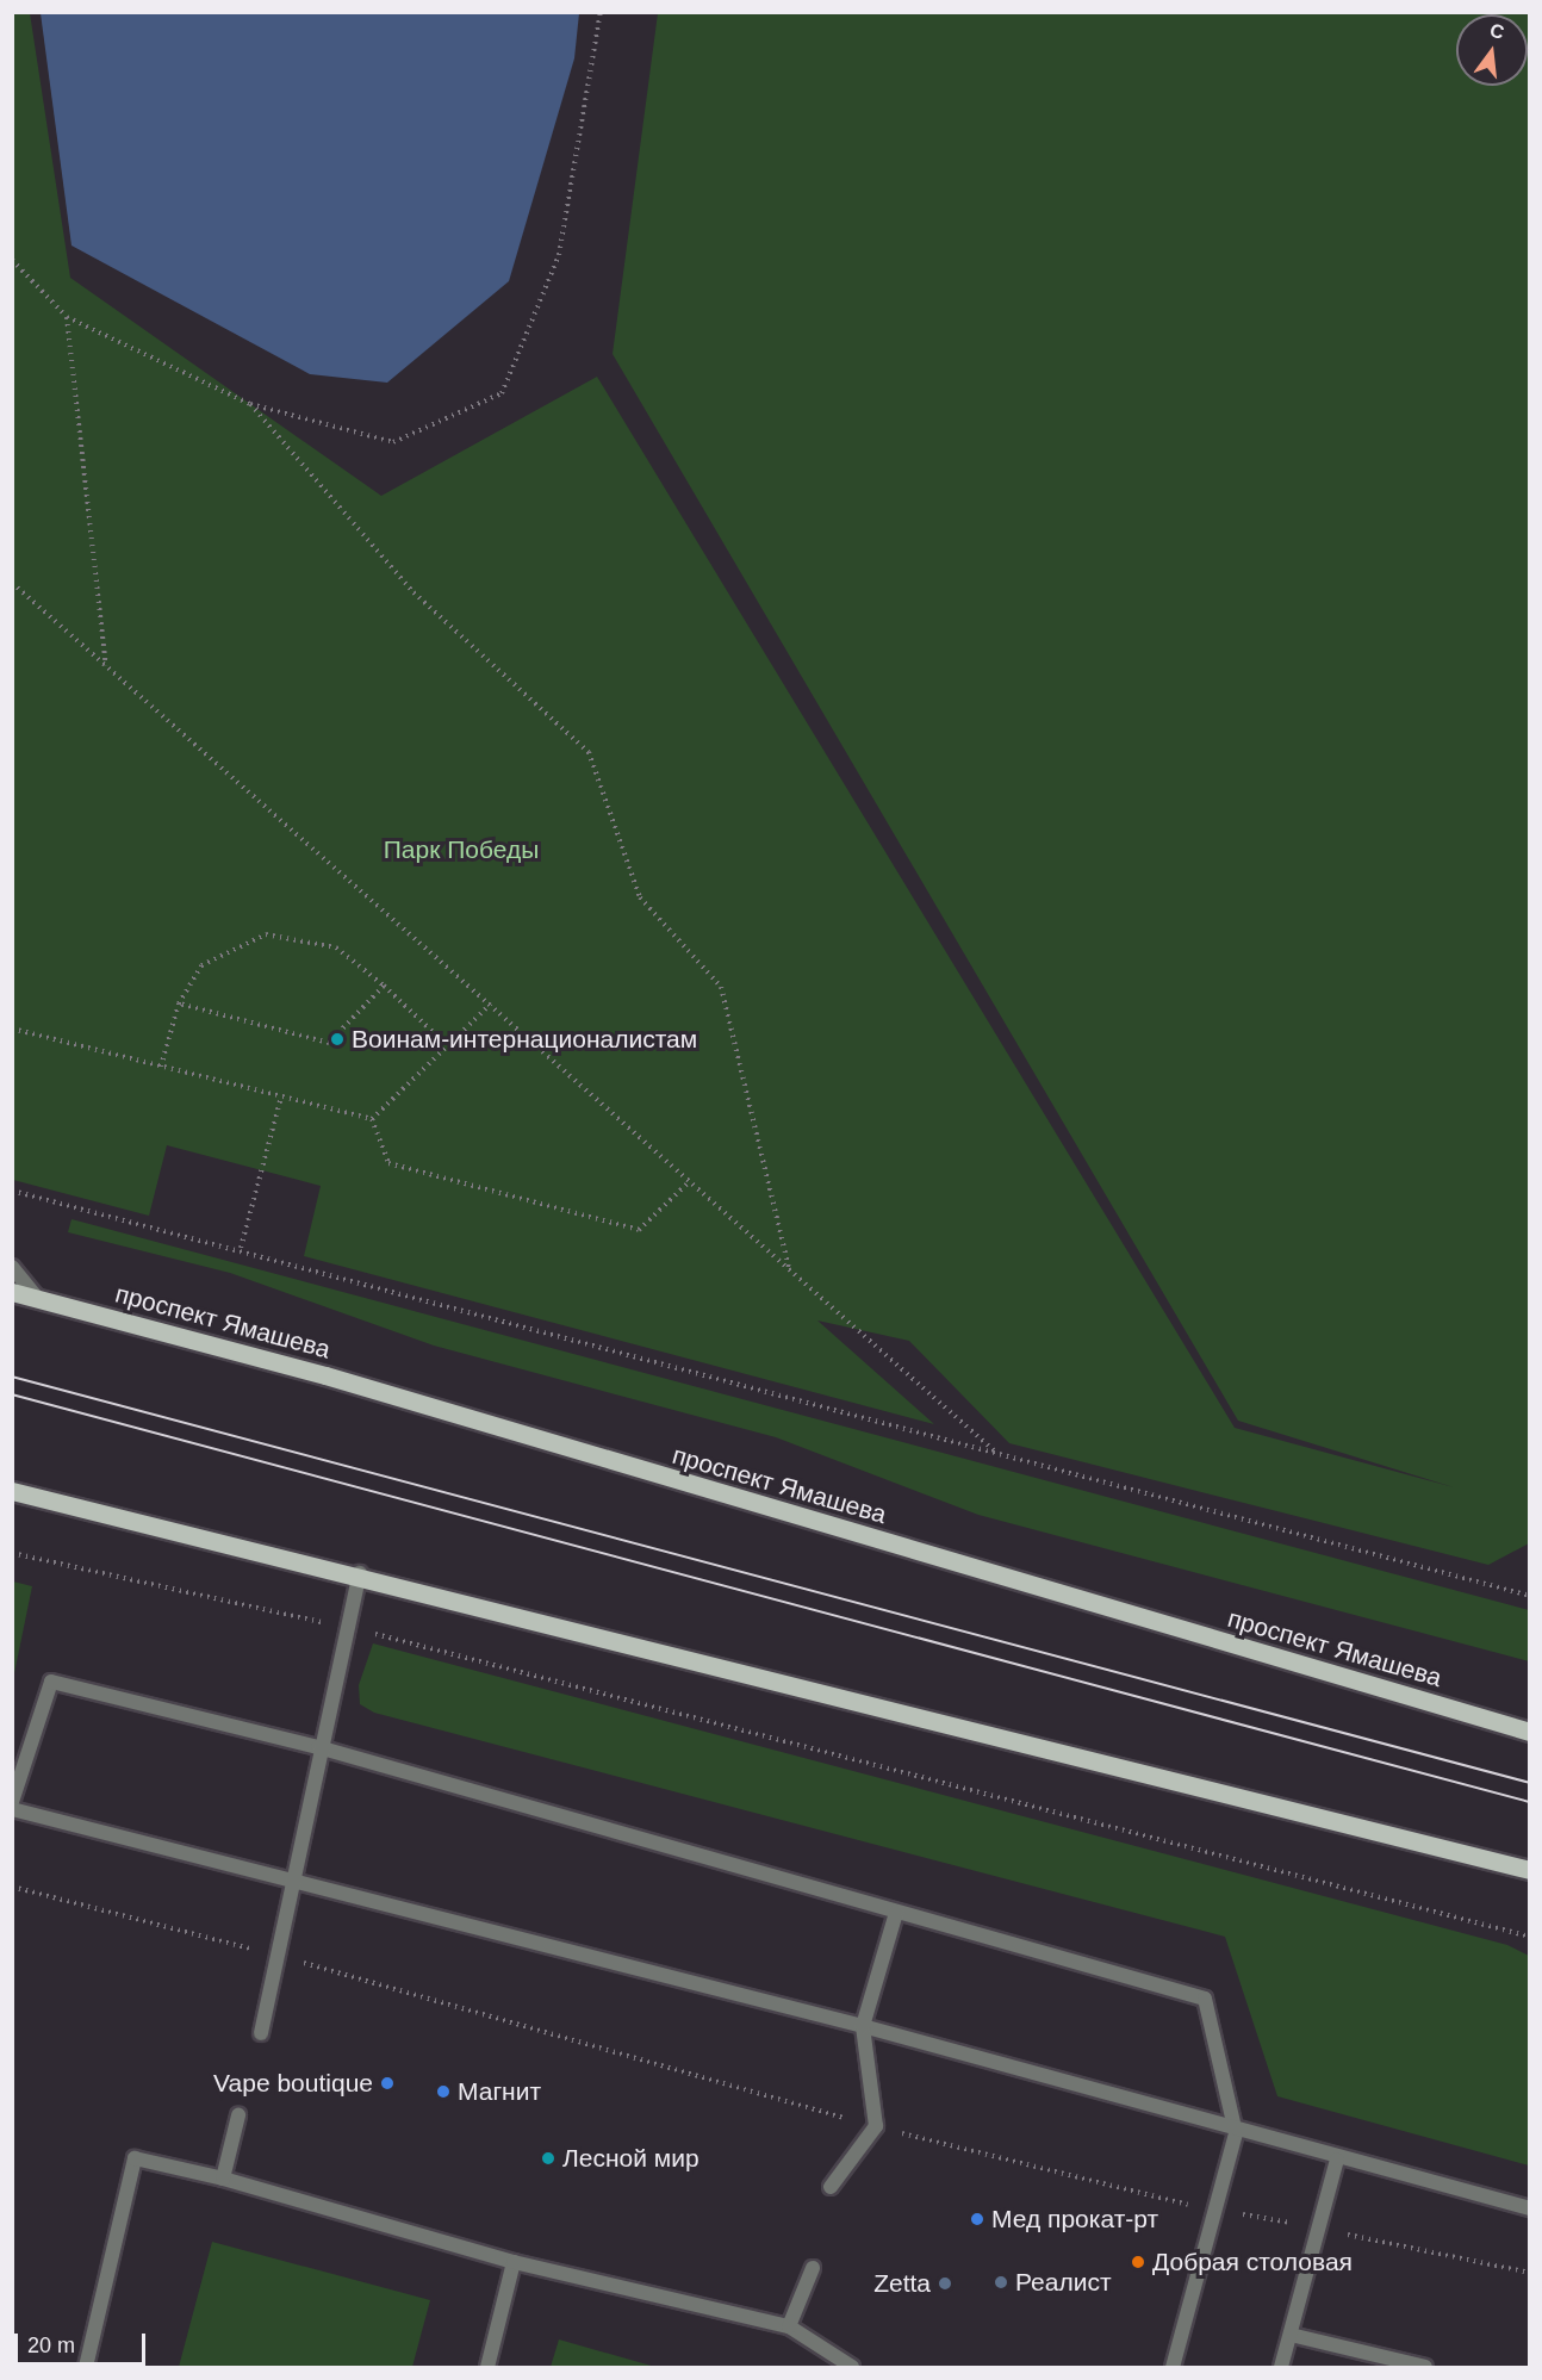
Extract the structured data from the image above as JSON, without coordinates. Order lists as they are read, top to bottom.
{
  "streets": {
    "main road": ["проспект Ямашева"]
  },
  "parks": ["Парк Победы"],
  "places": [
    "Воинам-интернационалистам",
    "Vape boutique",
    "Магнит",
    "Лесной мир",
    "Мед прокат-рт",
    "Добрая столовая",
    "Реалист",
    "Zetta"
  ],
  "scale_bar": "20 m",
  "north": "top"
}
